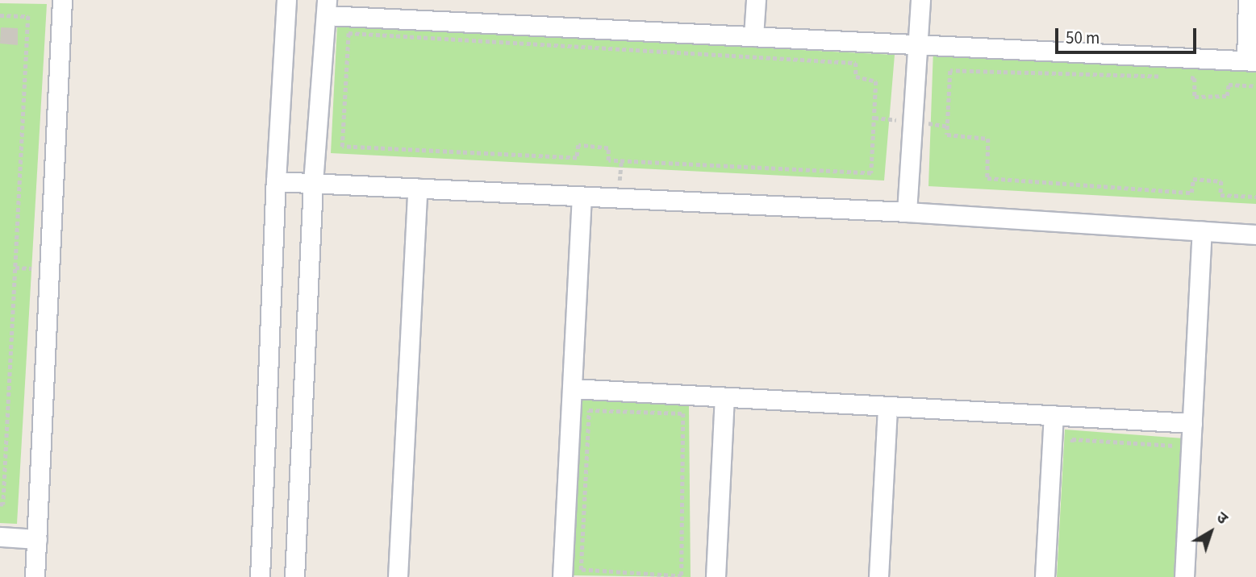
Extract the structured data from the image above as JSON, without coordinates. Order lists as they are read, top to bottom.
{
  "scale_bar": "50 m",
  "north": "top right"
}
